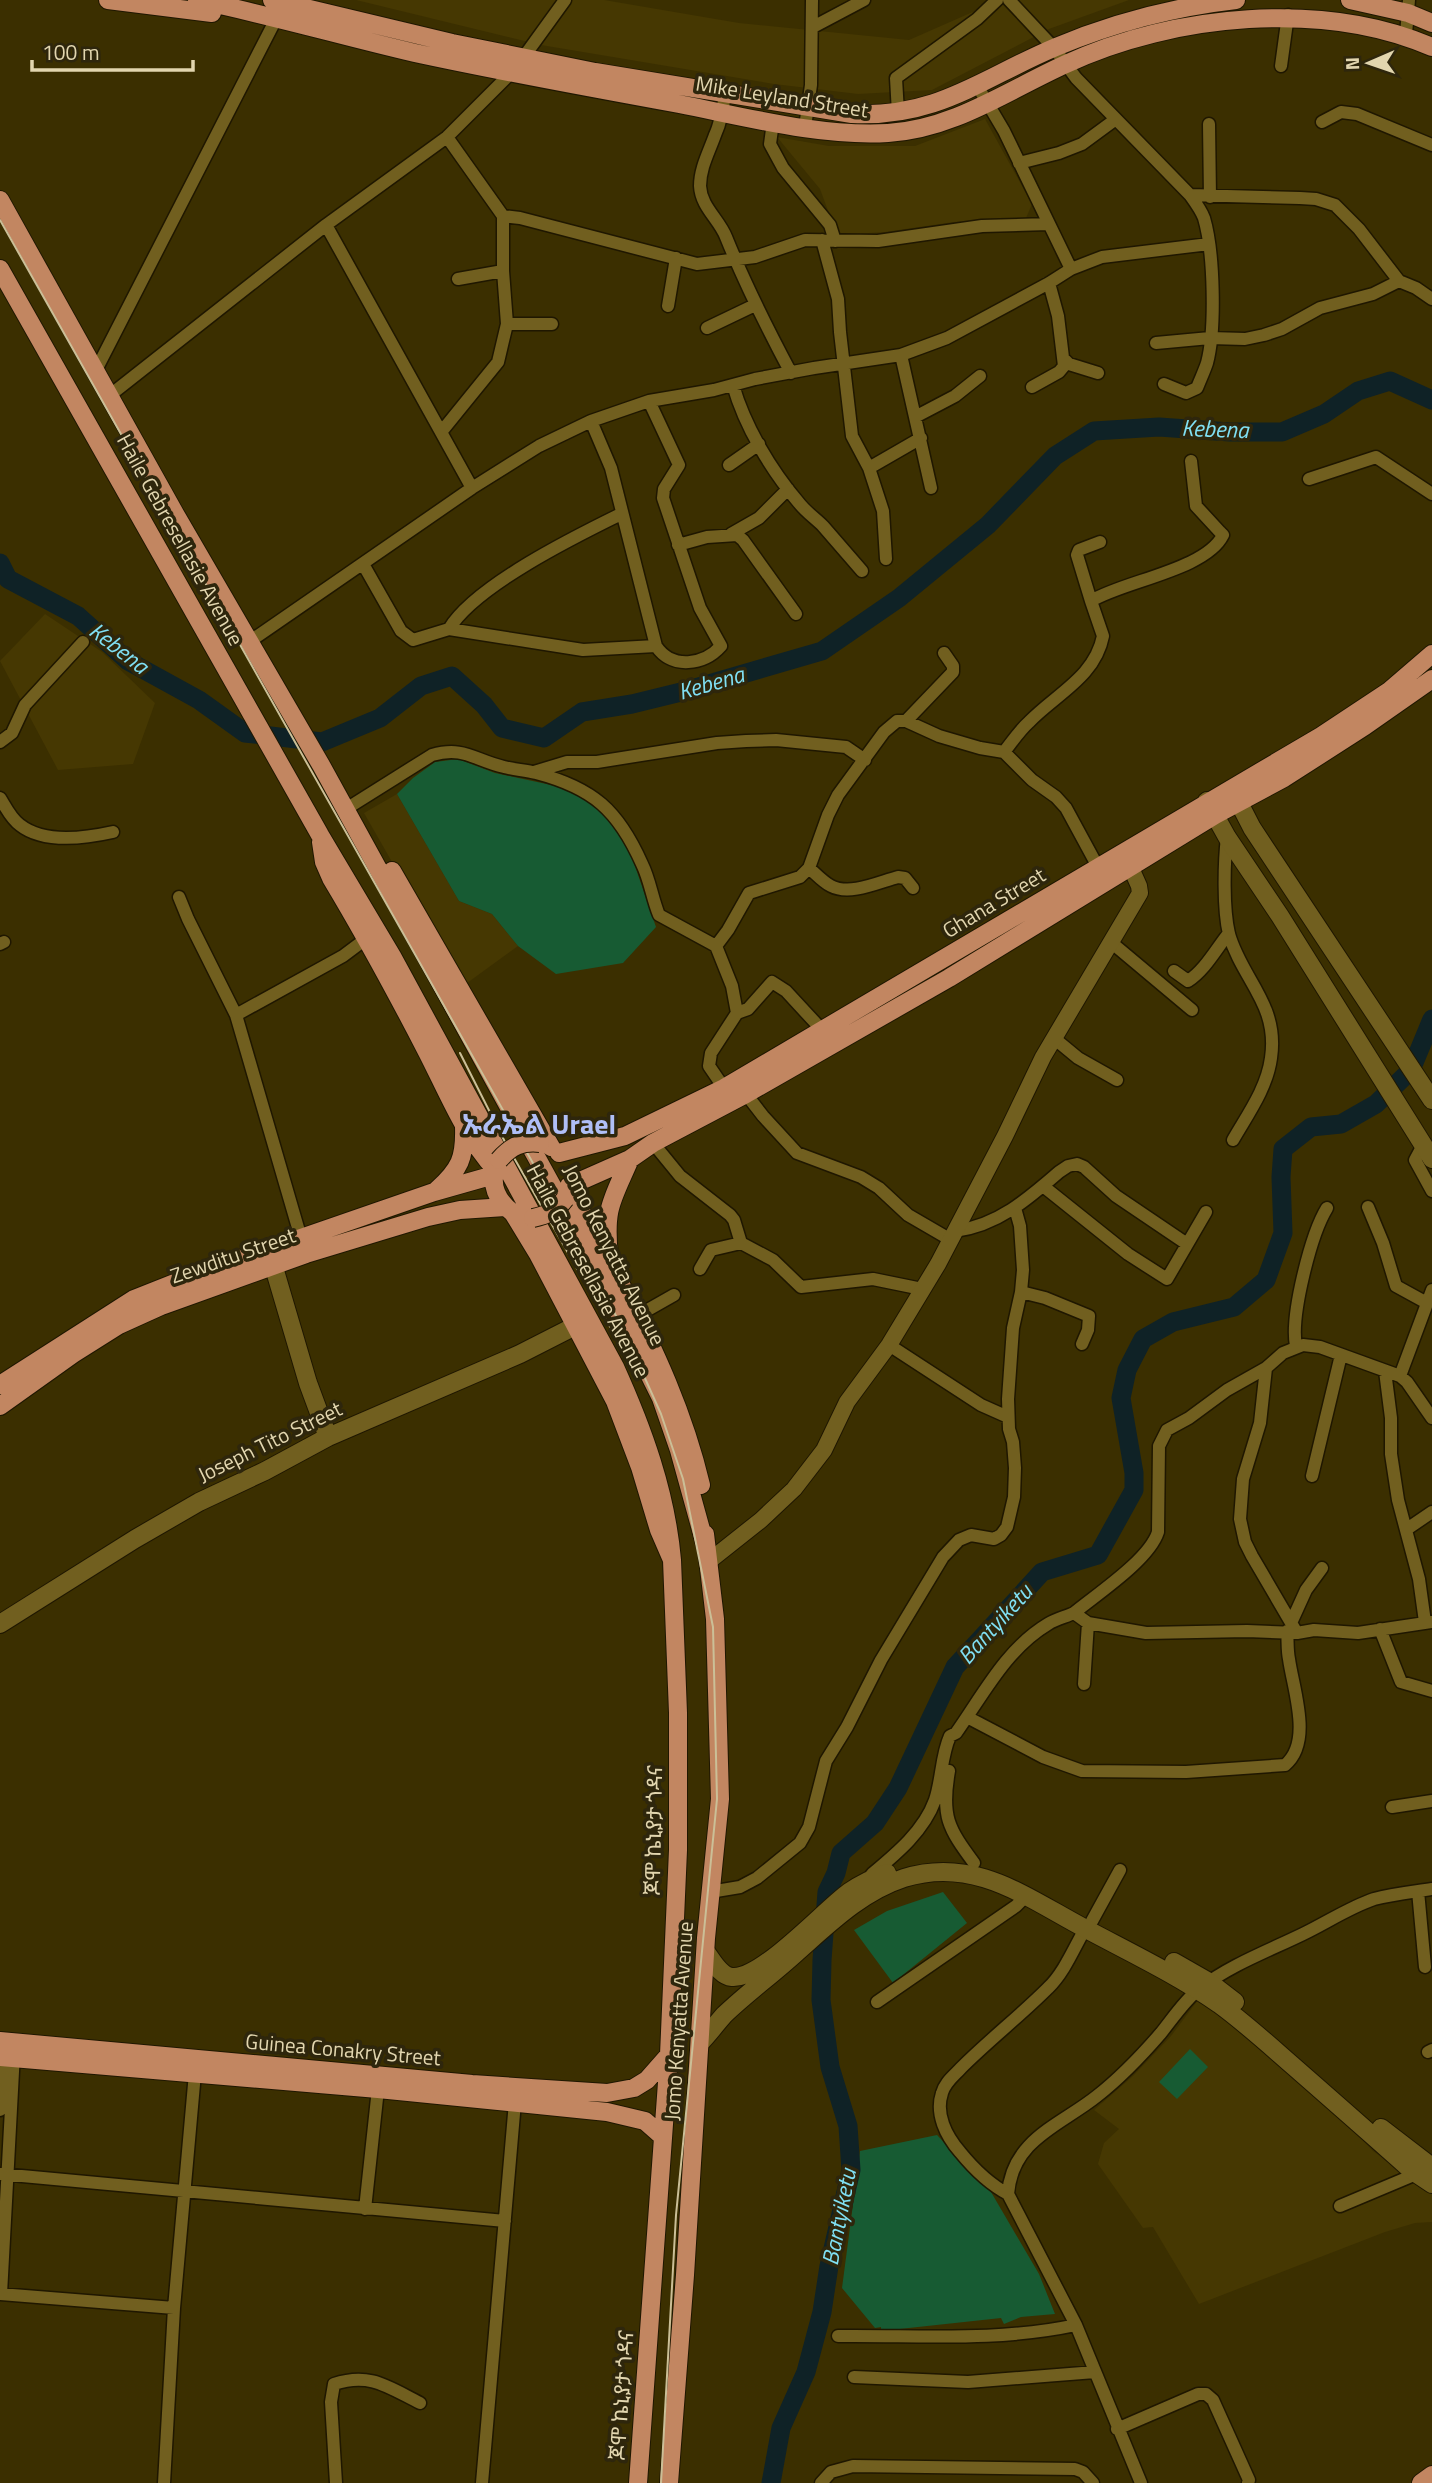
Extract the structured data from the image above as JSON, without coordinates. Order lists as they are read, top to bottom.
{
  "streets": {
    "main road": [
      "Mike Leyland Street",
      "Haile Gebresellasie Avenue",
      "Ghana Street",
      "Jomo Kenyatta Avenue",
      "Zewditu Street",
      "Joseph Tito Street",
      "ጆሞ ኬኒያታ ጎዳና",
      "Guinea Conakry Street"
    ]
  },
  "crossings": [
    ["Haile Gebresellasie Avenue", "Ghana Street"],
    ["Haile Gebresellasie Avenue", "Jomo Kenyatta Avenue"],
    ["Haile Gebresellasie Avenue", "Zewditu Street"],
    ["Haile Gebresellasie Avenue", "ጆሞ ኬኒያታ ጎዳና"],
    ["Ghana Street", "Zewditu Street"],
    ["Ghana Street", "ጆሞ ኬኒያታ ጎዳና"],
    ["Zewditu Street", "ጆሞ ኬኒያታ ጎዳና"],
    ["Joseph Tito Street", "ጆሞ ኬኒያታ ጎዳና"],
    ["ጆሞ ኬኒያታ ጎዳና", "Guinea Conakry Street"]
  ],
  "districts": ["ኡራኤል Urael"],
  "water": ["Kebena", "Bantyiketu"],
  "scale_bar": "100 m",
  "north": "left"
}
